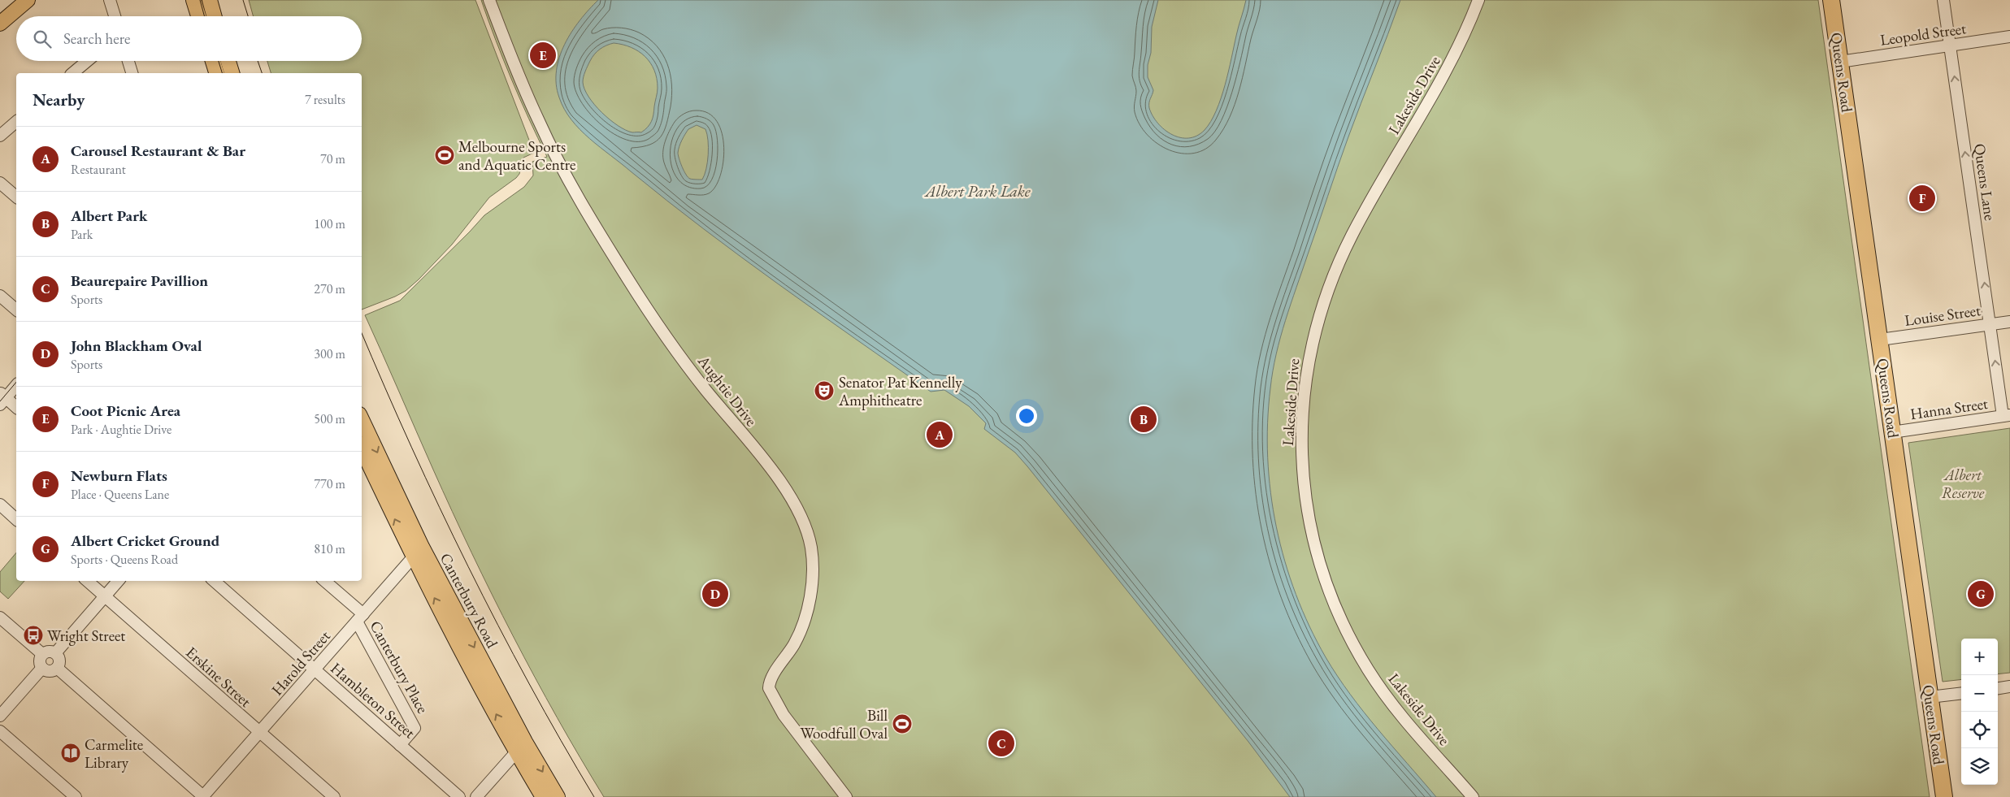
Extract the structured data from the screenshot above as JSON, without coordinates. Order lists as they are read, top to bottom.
{
  "streets": {
    "highway": ["Queens Road"],
    "main road": ["Canterbury Road"],
    "street": [
      "Leopold Street",
      "Lakeside Drive",
      "Queens Lane",
      "Louise Street",
      "Aughtie Drive",
      "Hanna Street",
      "Harold Street",
      "Canterbury Place",
      "Erskine Street",
      "Hambleton Street"
    ]
  },
  "crossings": [
    ["Leopold Street", "Queens Road"],
    ["Leopold Street", "Queens Lane"],
    ["Queens Road", "Louise Street"],
    ["Queens Road", "Hanna Street"],
    ["Queens Lane", "Louise Street"],
    ["Queens Lane", "Hanna Street"],
    ["Canterbury Road", "Harold Street"],
    ["Harold Street", "Canterbury Place"],
    ["Harold Street", "Erskine Street"],
    ["Harold Street", "Hambleton Street"],
    ["Canterbury Place", "Hambleton Street"]
  ],
  "one_way": ["Queens Lane"],
  "water": ["Albert Park Lake"],
  "parks": ["Albert Reserve"],
  "places": {
    "sports": ["Melbourne Sports and Aquatic Centre", "Bill Woodfull Oval"],
    "theatre": ["Senator Pat Kennelly Amphitheatre"],
    "bus stop": ["Wright Street"],
    "library": ["Carmelite Library"]
  },
  "page": {
    "search": "Search here",
    "pins": [
      "E",
      "F",
      "B",
      "A",
      "D",
      "G",
      "C"
    ],
    "heading": ["Nearby", "7 results"],
    "list": [
      {
        "mark": "A",
        "name": "Carousel Restaurant & Bar",
        "note": "Restaurant",
        "value": "70 m"
      },
      {
        "mark": "B",
        "name": "Albert Park",
        "note": "Park",
        "value": "100 m"
      },
      {
        "mark": "C",
        "name": "Beaurepaire Pavillion",
        "note": "Sports",
        "value": "270 m"
      },
      {
        "mark": "D",
        "name": "John Blackham Oval",
        "note": "Sports",
        "value": "300 m"
      },
      {
        "mark": "E",
        "name": "Coot Picnic Area",
        "note": "Park · Aughtie Drive",
        "value": "500 m"
      },
      {
        "mark": "F",
        "name": "Newburn Flats",
        "note": "Place · Queens Lane",
        "value": "770 m"
      },
      {
        "mark": "G",
        "name": "Albert Cricket Ground",
        "note": "Sports · Queens Road",
        "value": "810 m"
      }
    ],
    "map_buttons": ["+", "−"]
  }
}
